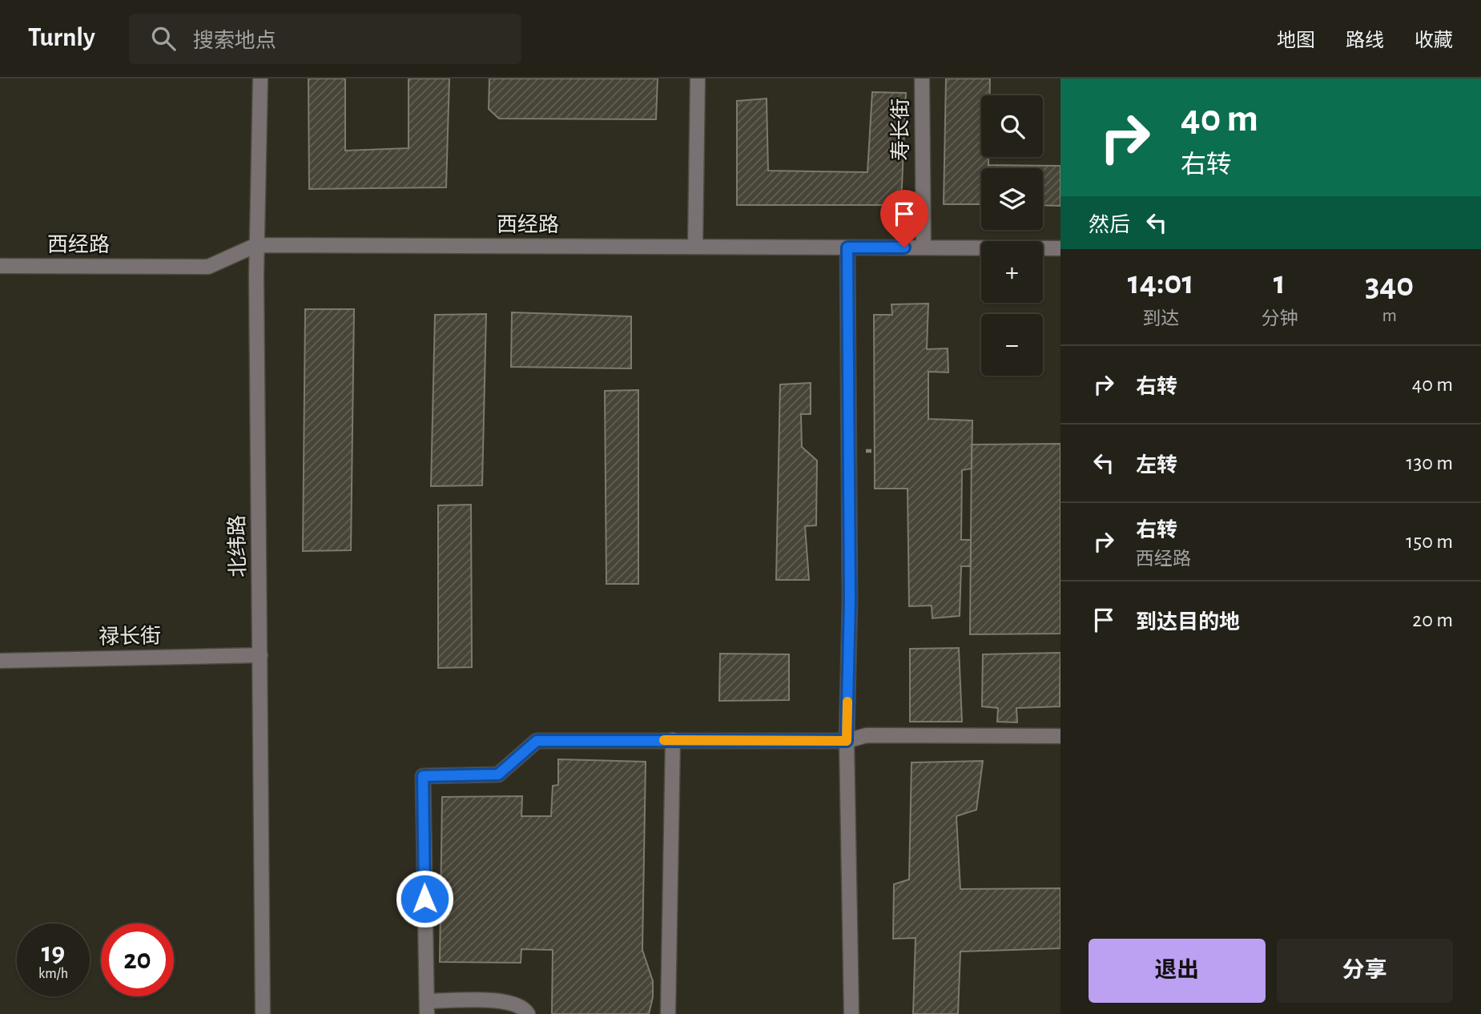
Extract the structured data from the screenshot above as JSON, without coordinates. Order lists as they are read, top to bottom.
{
  "streets": {
    "street": [
      "寿长街",
      "西经路",
      "北纬路",
      "禄长街"
    ]
  },
  "crossings": [
    ["寿长街", "西经路"],
    ["西经路", "北纬路"],
    ["北纬路", "禄长街"]
  ],
  "page": {
    "header": "Turnly",
    "search": "搜索地点",
    "nav": ["地图", "路线", "收藏"],
    "turn": ["40 m", "右转"],
    "map_buttons": ["+", "−"],
    "then": "然后",
    "eta": [
      "14:01",
      "到达",
      "1",
      "分钟",
      "340",
      "m"
    ],
    "list": [
      {
        "name": "右转",
        "value": "40 m"
      },
      {
        "name": "左转",
        "value": "130 m"
      },
      {
        "name": "右转",
        "note": "西经路",
        "value": "150 m"
      },
      {
        "name": "到达目的地",
        "value": "20 m"
      }
    ],
    "speed": "19 km/h",
    "limit": "20",
    "buttons": ["退出", "分享"]
  }
}
